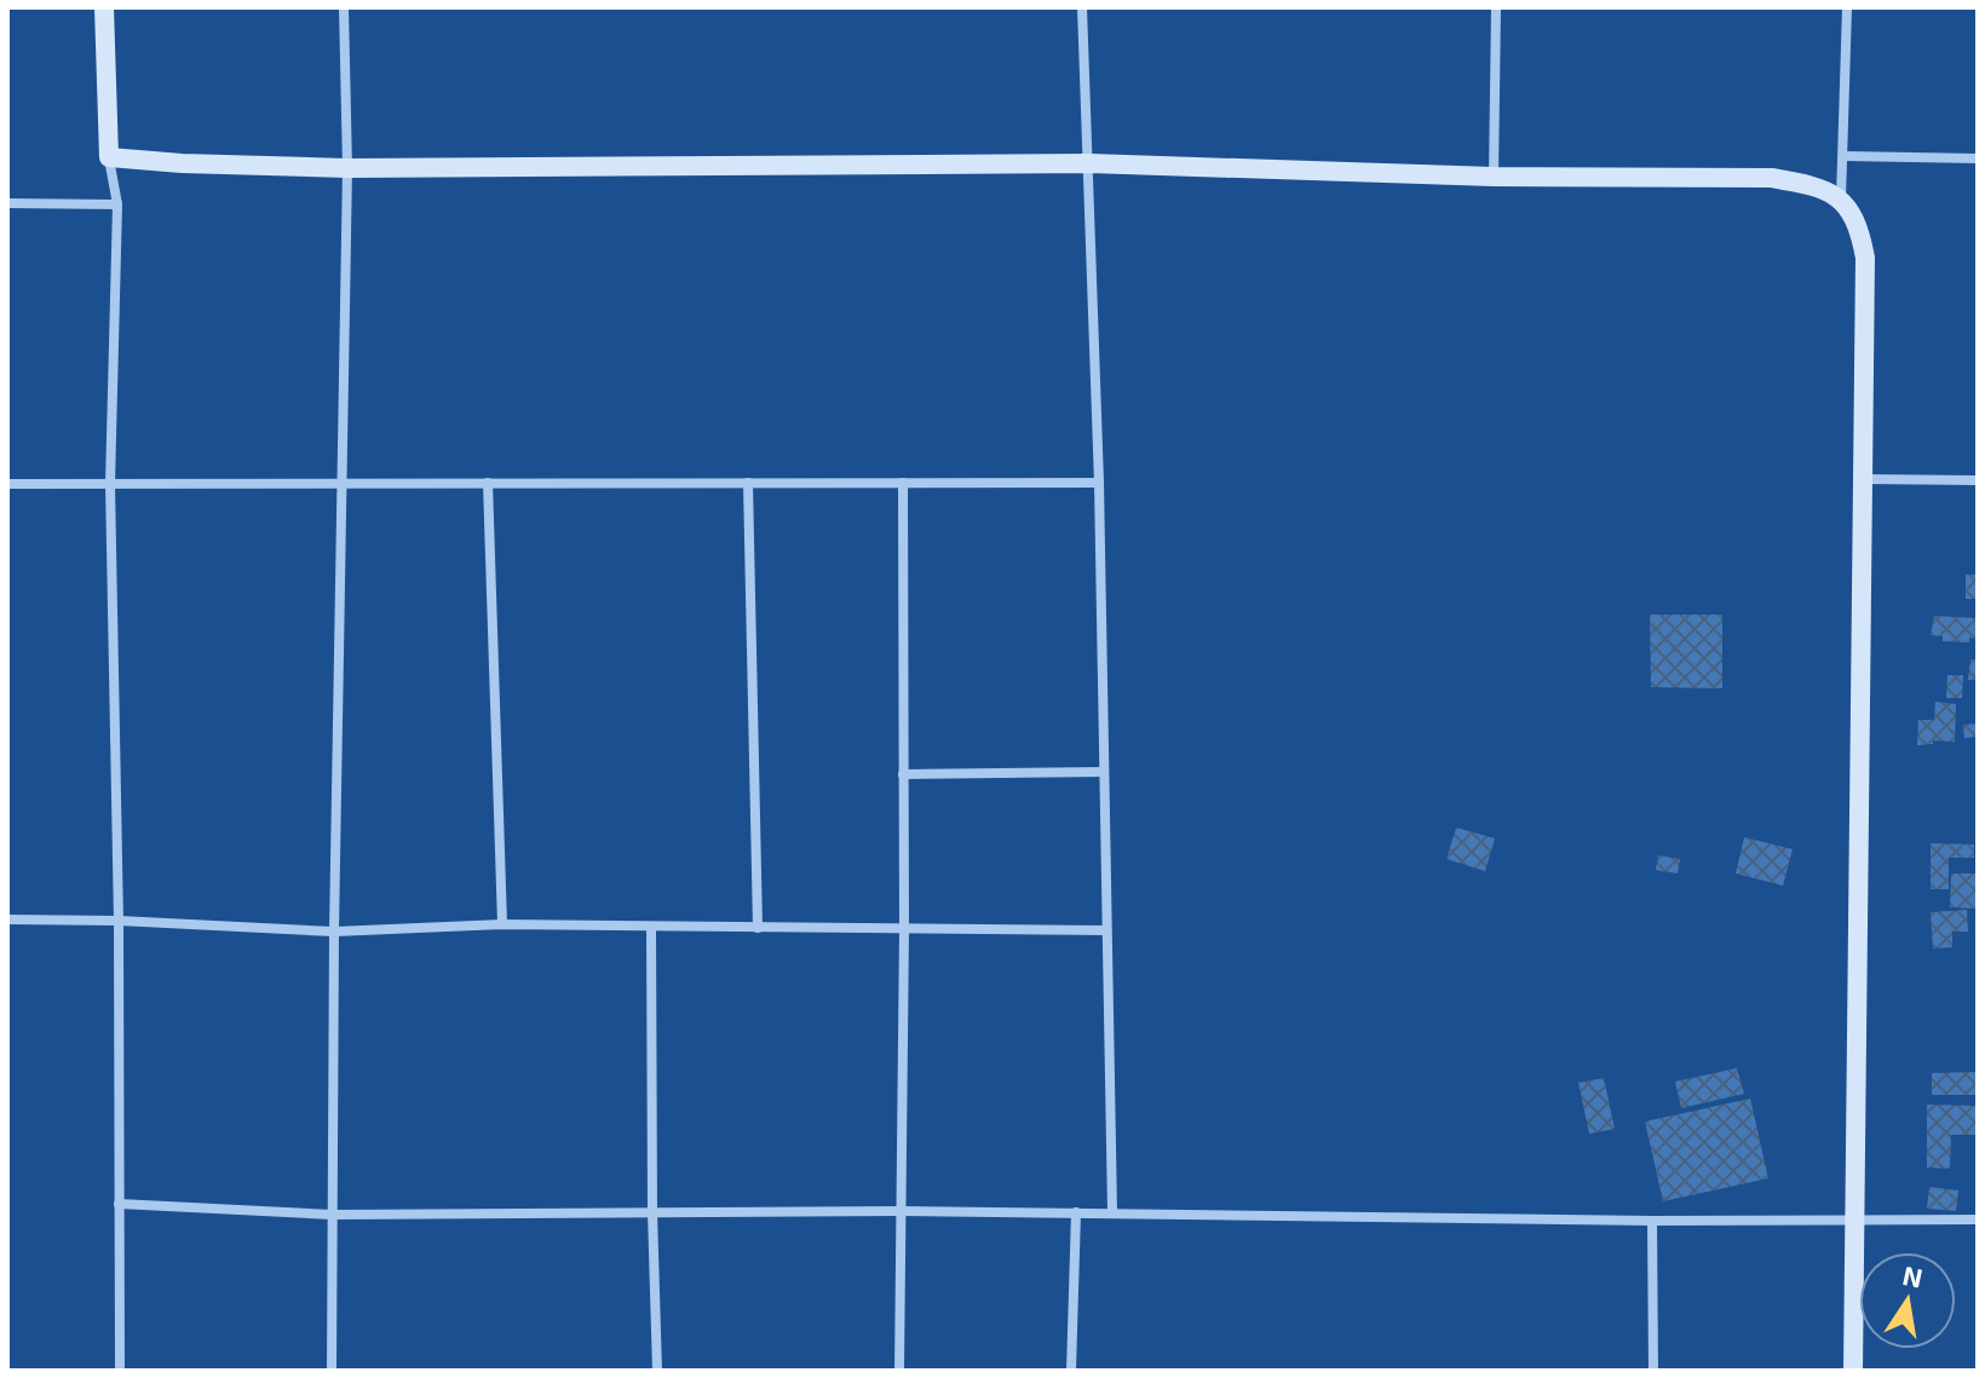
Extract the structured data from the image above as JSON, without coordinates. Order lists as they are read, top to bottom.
{
  "north": "top"
}
